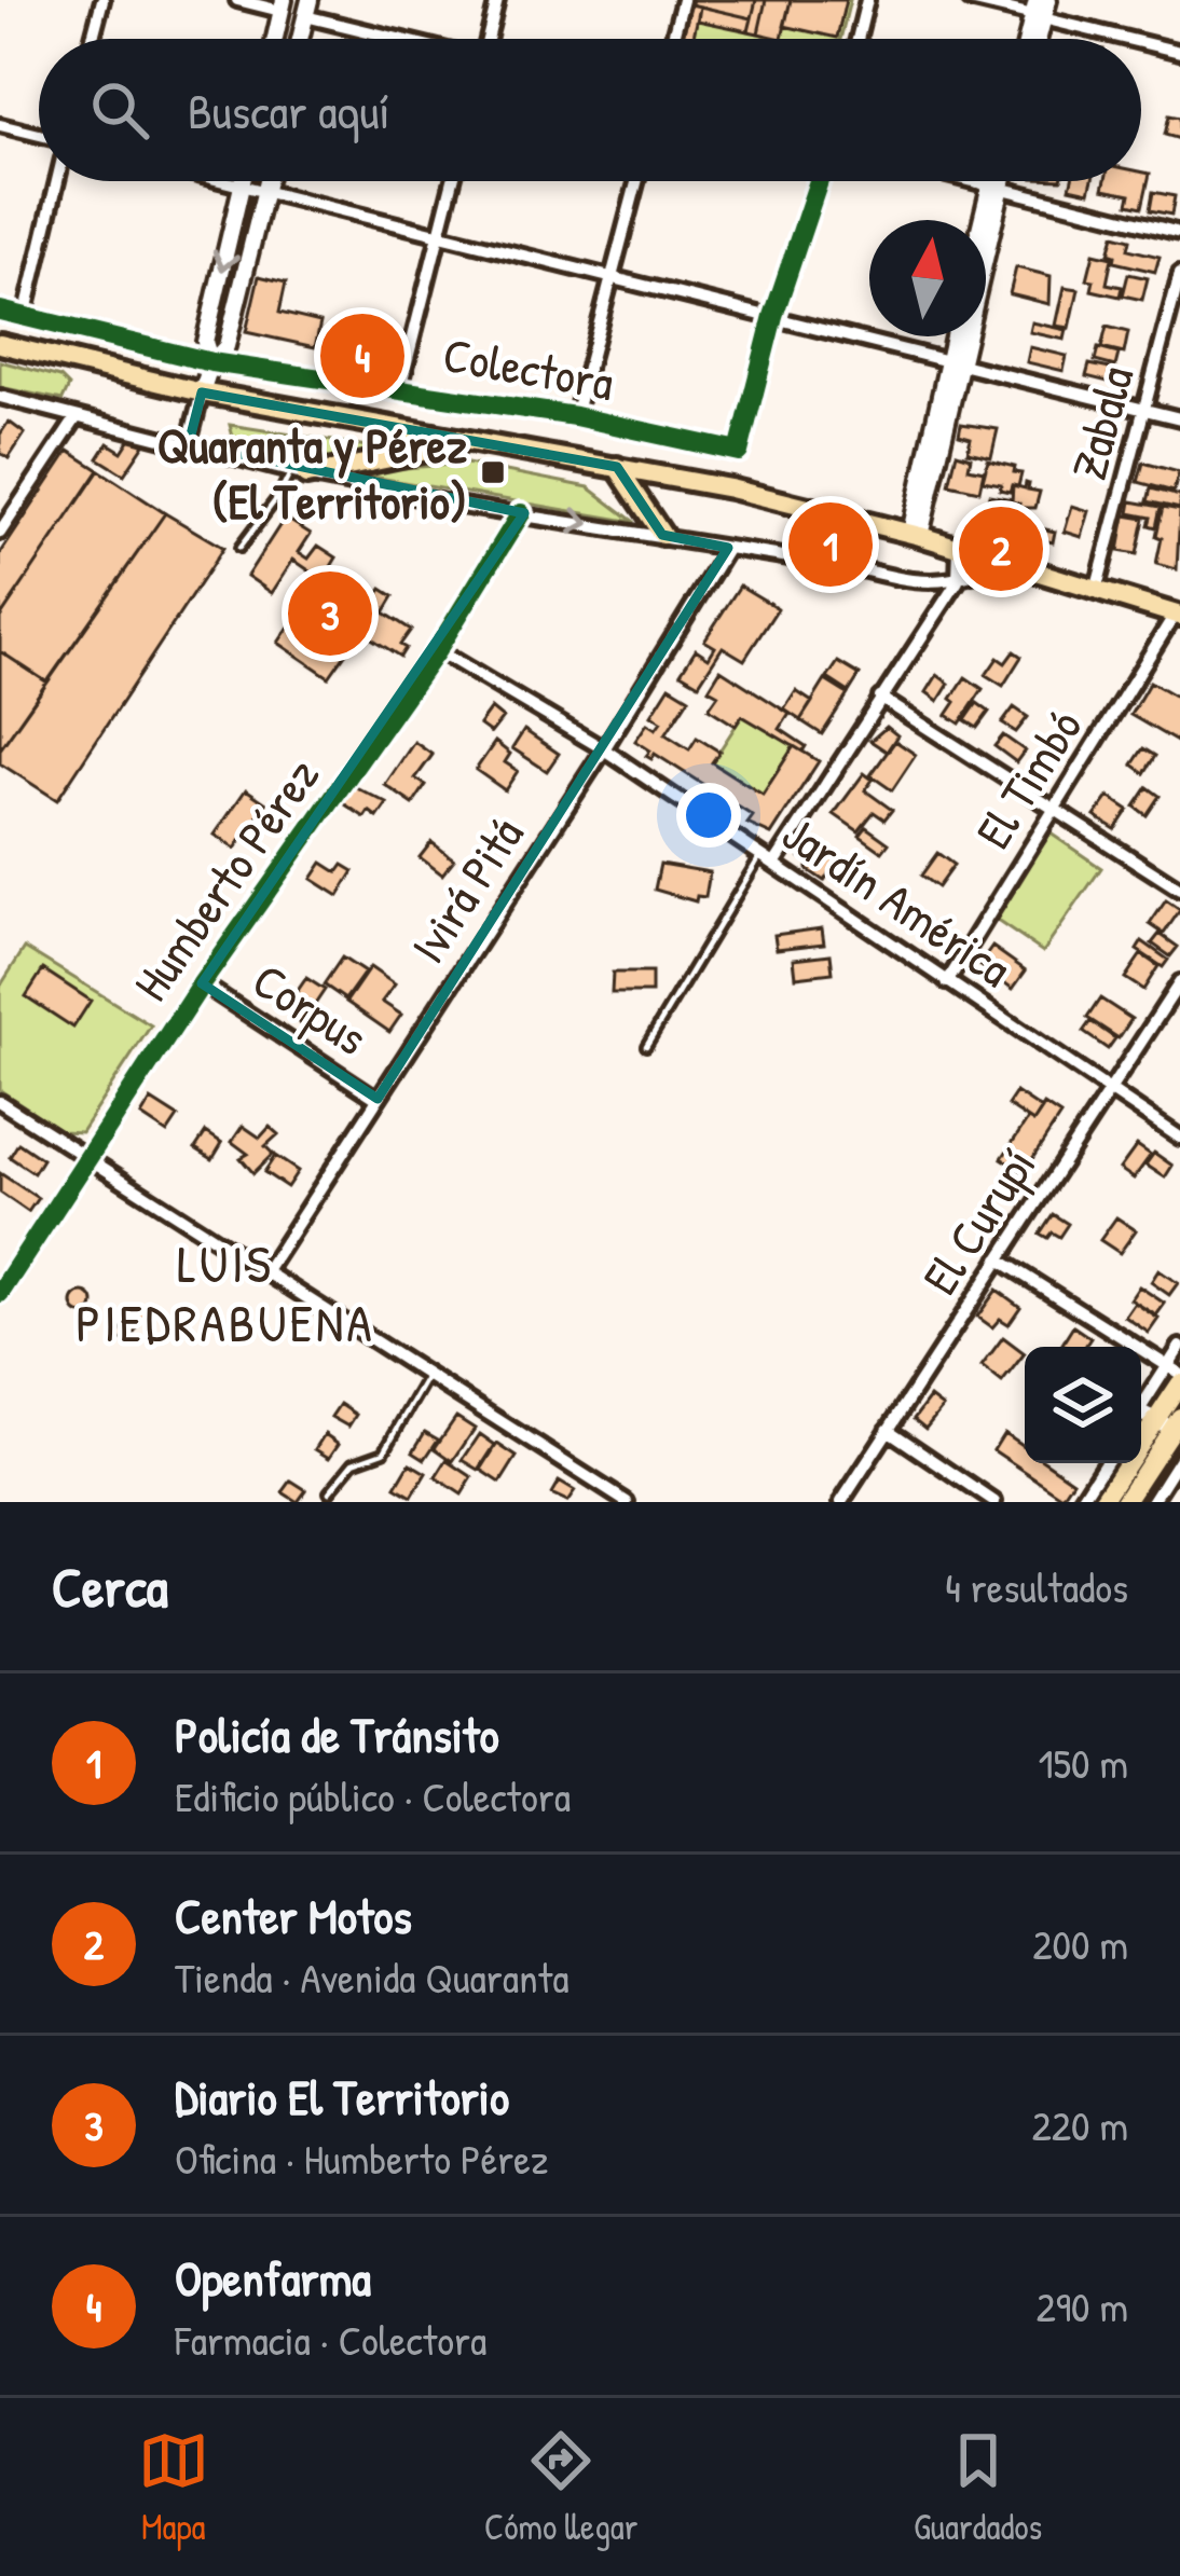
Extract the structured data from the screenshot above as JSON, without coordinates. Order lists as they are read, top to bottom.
{
  "streets": {
    "street": [
      "Colectora",
      "Zabala",
      "El Timbó",
      "Humberto Pérez",
      "Ivirá Pitá",
      "Jardín América",
      "Corpus",
      "El Curupí"
    ]
  },
  "crossings": [
    ["El Timbó", "Jardín América"],
    ["Humberto Pérez", "Jardín América"],
    ["Humberto Pérez", "Corpus"],
    ["Ivirá Pitá", "Jardín América"],
    ["Ivirá Pitá", "Corpus"],
    ["Jardín América", "El Curupí"]
  ],
  "districts": ["LUIS PIEDRABUENA"],
  "places": {
    "transit": ["Quaranta y Pérez (El Territorio)"]
  },
  "north": "top",
  "page": {
    "search": "Buscar aquí",
    "pins": [
      "4",
      "1",
      "2",
      "3"
    ],
    "heading": ["Cerca", "4 resultados"],
    "list": [
      {
        "mark": "1",
        "name": "Policía de Tránsito",
        "note": "Edificio público · Colectora",
        "value": "150 m"
      },
      {
        "mark": "2",
        "name": "Center Motos",
        "note": "Tienda · Avenida Quaranta",
        "value": "200 m"
      },
      {
        "mark": "3",
        "name": "Diario El Territorio",
        "note": "Oficina · Humberto Pérez",
        "value": "220 m"
      },
      {
        "mark": "4",
        "name": "Openfarma",
        "note": "Farmacia · Colectora",
        "value": "290 m"
      }
    ],
    "nav": ["Mapa", "Cómo llegar", "Guardados"]
  }
}
